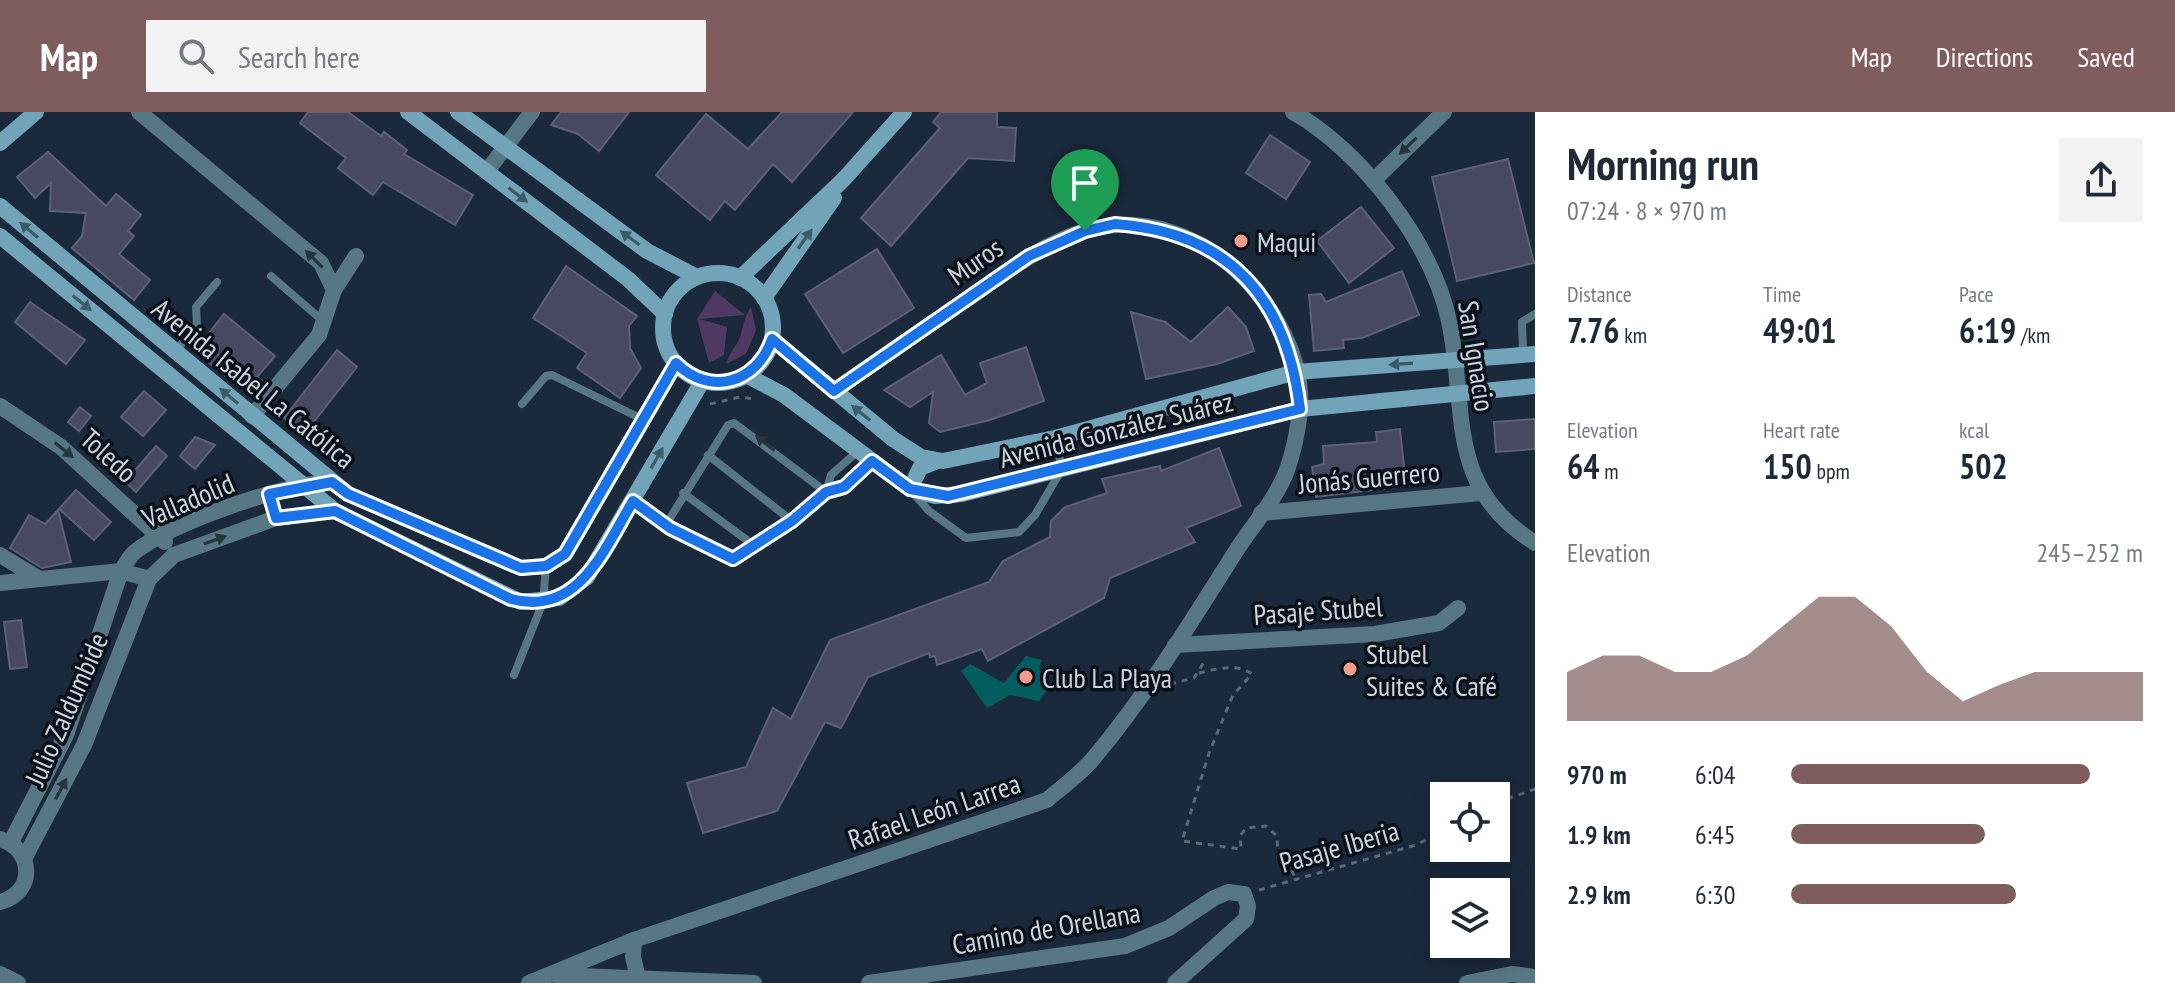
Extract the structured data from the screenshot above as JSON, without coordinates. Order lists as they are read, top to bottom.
{
  "streets": {
    "main road": ["Avenida Isabel La Católica", "Avenida González Suárez"],
    "street": [
      "Muros",
      "San Ignacio",
      "Toledo",
      "Jonás Guerrero",
      "Valladolid",
      "Pasaje Stubel",
      "Julio Zaldumbide",
      "Rafael León Larrea",
      "Camino de Orellana"
    ],
    "path": ["Pasaje Iberia"]
  },
  "crossings": [
    ["Muros", "Avenida González Suárez"],
    ["Muros", "Rafael León Larrea"],
    ["San Ignacio", "Avenida González Suárez"],
    ["San Ignacio", "Jonás Guerrero"],
    ["Avenida Isabel La Católica", "Valladolid"],
    ["Avenida González Suárez", "Rafael León Larrea"],
    ["Toledo", "Valladolid"],
    ["Jonás Guerrero", "Rafael León Larrea"],
    ["Valladolid", "Julio Zaldumbide"],
    ["Pasaje Stubel", "Rafael León Larrea"],
    ["Pasaje Iberia", "Camino de Orellana"]
  ],
  "one_way": ["Toledo"],
  "places": ["Maqui", "Stubel Suites & Café", "Club La Playa"],
  "page": {
    "header": "Map",
    "search": "Search here",
    "nav": ["Map", "Directions", "Saved"],
    "heading": ["Morning run", "07:24 · 8 × 970 m"],
    "stats": [
      ["Distance", "7.76 km"],
      ["Time", "49:01"],
      ["Pace", "6:19 /km"],
      ["Elevation", "64 m"],
      ["Heart rate", "150 bpm"],
      ["kcal", "502"]
    ],
    "chart": ["Elevation", "245–252 m"],
    "list": [
      {
        "name": "970 m",
        "note": "6:04"
      },
      {
        "name": "1.9 km",
        "note": "6:45"
      },
      {
        "name": "2.9 km",
        "note": "6:30"
      }
    ]
  }
}
